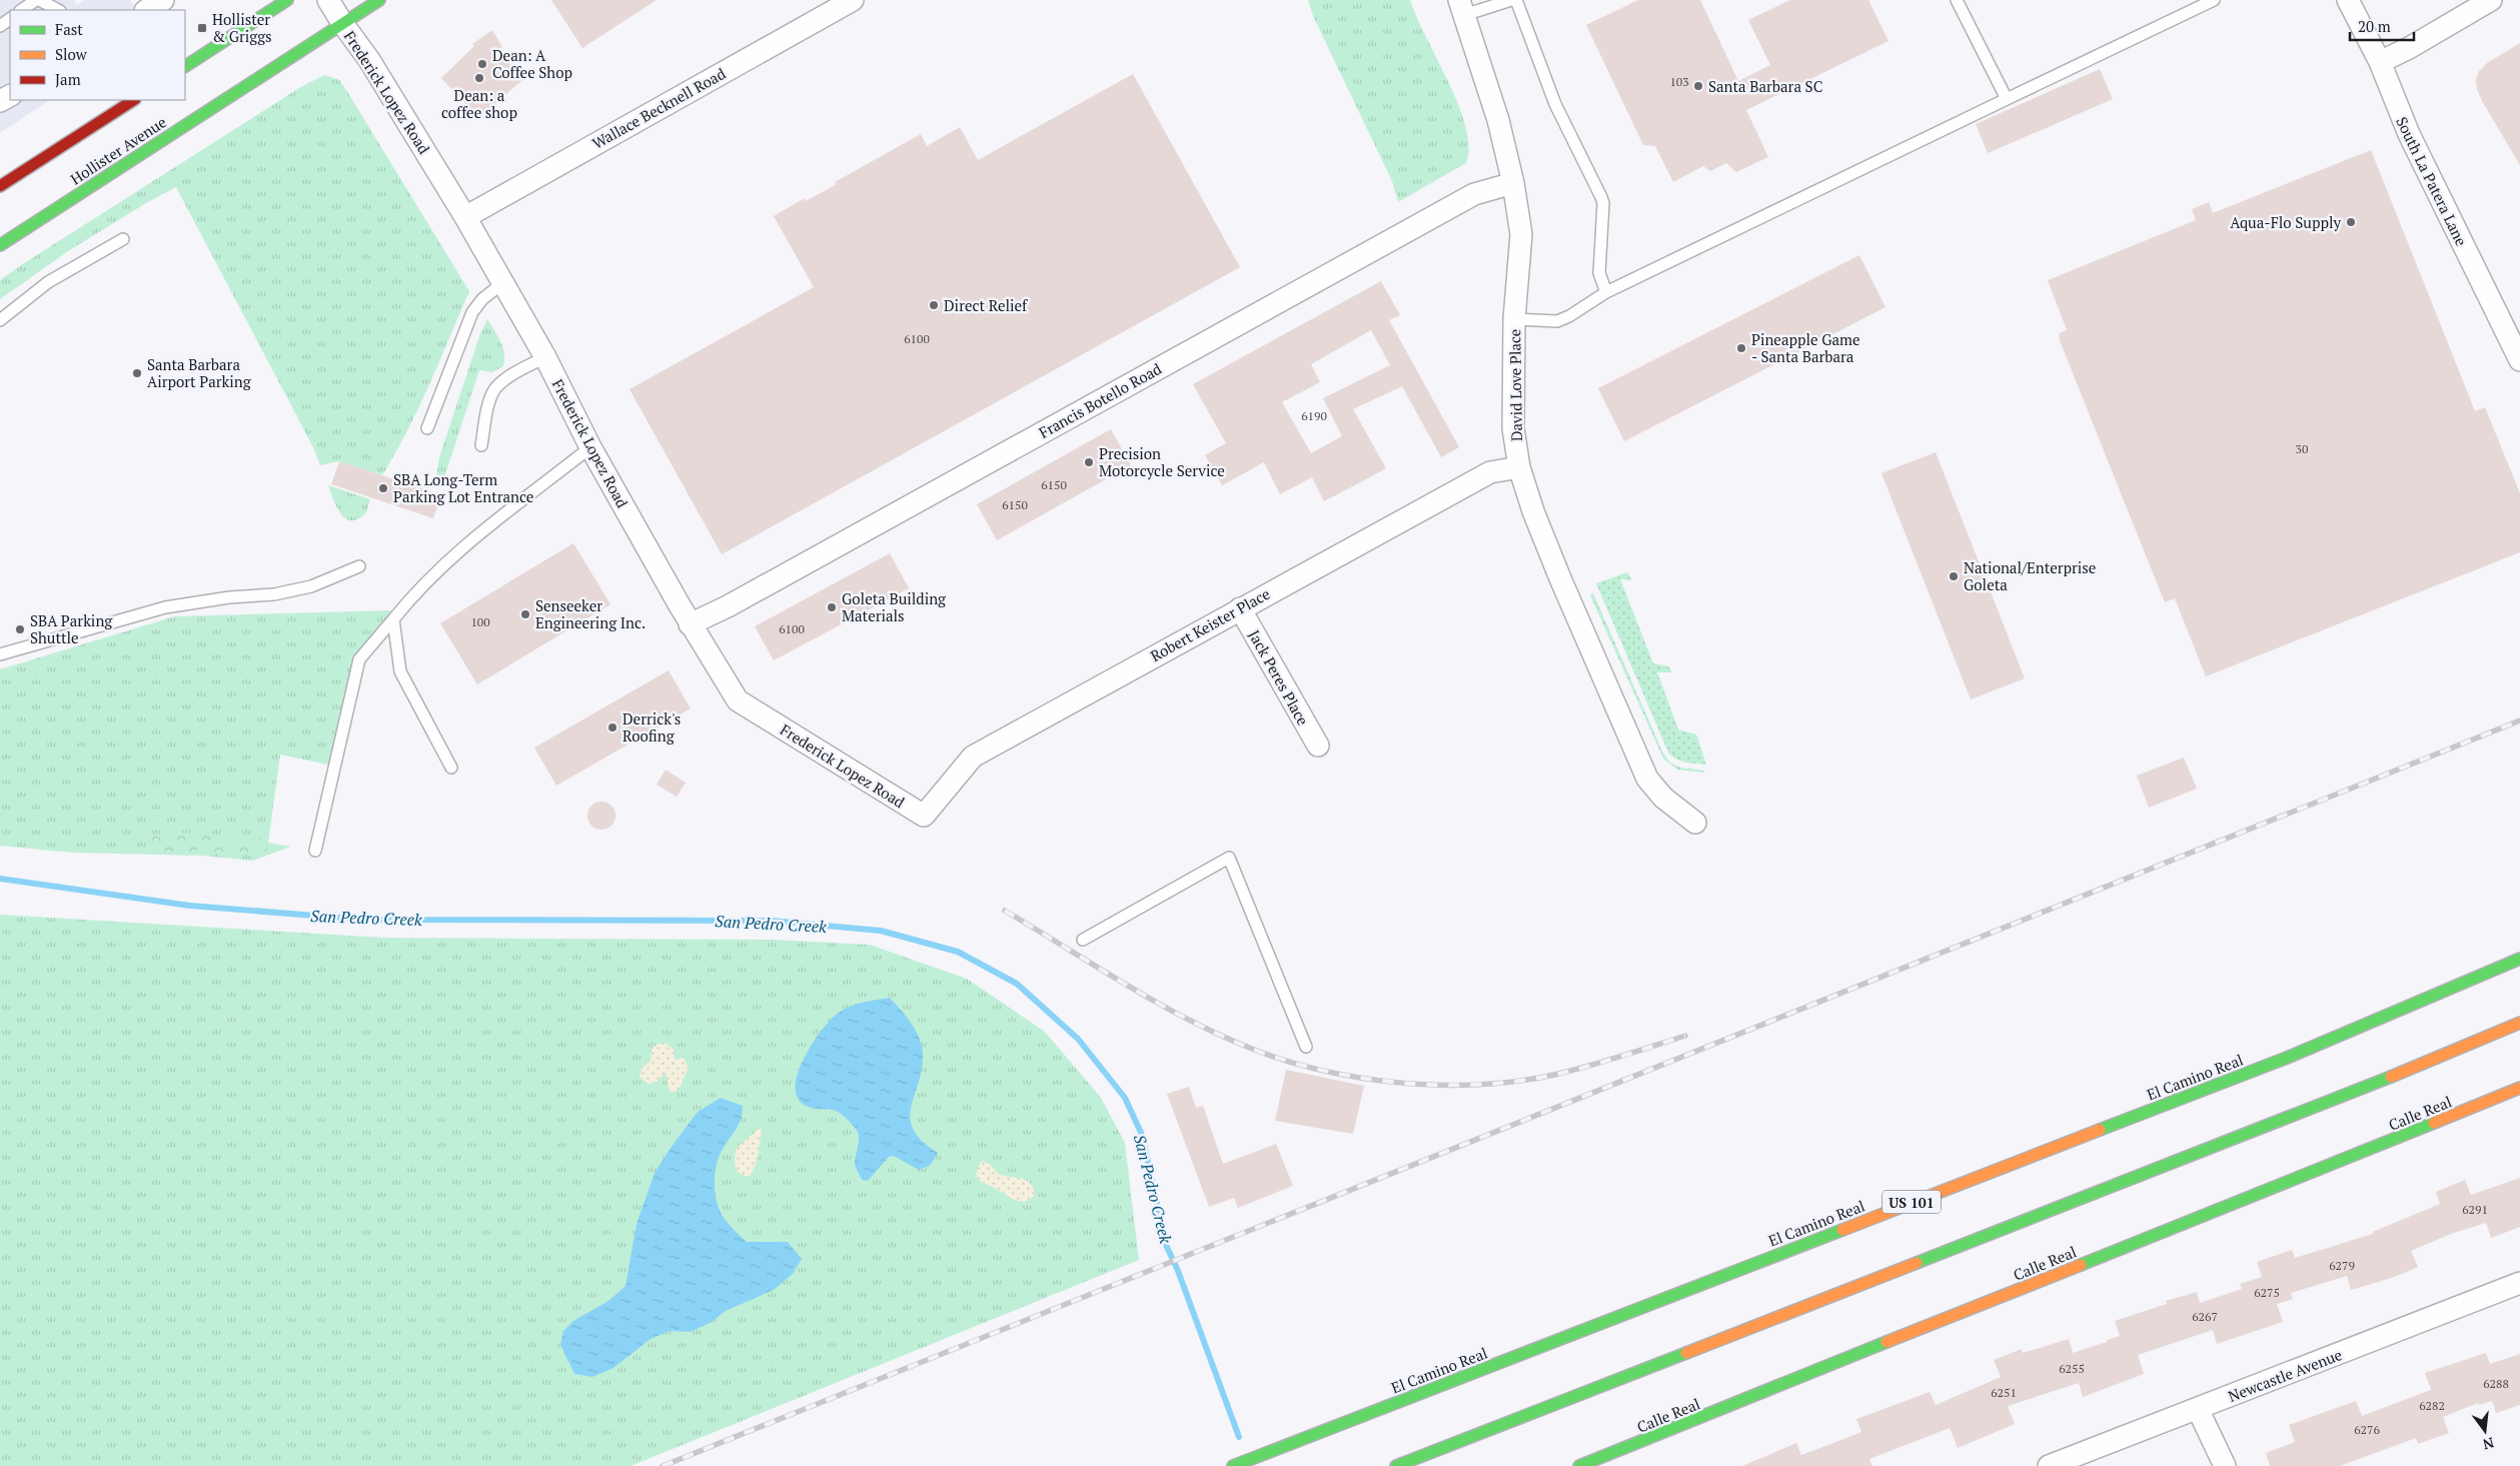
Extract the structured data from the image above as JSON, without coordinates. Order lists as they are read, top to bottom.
{
  "streets": {
    "main road": [
      "Hollister Avenue",
      "El Camino Real",
      "Calle Real",
      "US 101"
    ],
    "street": [
      "Frederick Lopez Road",
      "Wallace Becknell Road",
      "South La Patera Lane",
      "David Love Place",
      "Francis Botello Road",
      "Robert Keister Place",
      "Jack Peres Place",
      "Newcastle Avenue"
    ]
  },
  "crossings": [
    ["Frederick Lopez Road", "Wallace Becknell Road"],
    ["Frederick Lopez Road", "Hollister Avenue"],
    ["Frederick Lopez Road", "Francis Botello Road"],
    ["Frederick Lopez Road", "Robert Keister Place"],
    ["David Love Place", "Francis Botello Road"],
    ["David Love Place", "Robert Keister Place"],
    ["Robert Keister Place", "Jack Peres Place"]
  ],
  "water": ["San Pedro Creek"],
  "places": {
    "transit": ["Hollister & Griggs"],
    "other": [
      "Dean: A Coffee Shop",
      "Dean: a coffee shop",
      "Santa Barbara SC",
      "Aqua-Flo Supply",
      "Direct Relief",
      "Pineapple Game - Santa Barbara",
      "Santa Barbara Airport Parking",
      "Precision Motorcycle Service",
      "SBA Long-Term Parking Lot Entrance",
      "National/Enterprise Goleta",
      "Goleta Building Materials",
      "Senseeker Engineering Inc.",
      "SBA Parking Shuttle",
      "Derrick's Roofing"
    ]
  },
  "house_numbers": [
    "103",
    "6100",
    "6190",
    "30",
    "6150",
    "6150",
    "100",
    "6100",
    "6291",
    "6279",
    "6275",
    "6267",
    "6255",
    "6288",
    "6251",
    "6282",
    "6276"
  ],
  "legend": ["Fast", "Slow", "Jam"],
  "scale_bar": "20 m",
  "north": "bottom"
}
